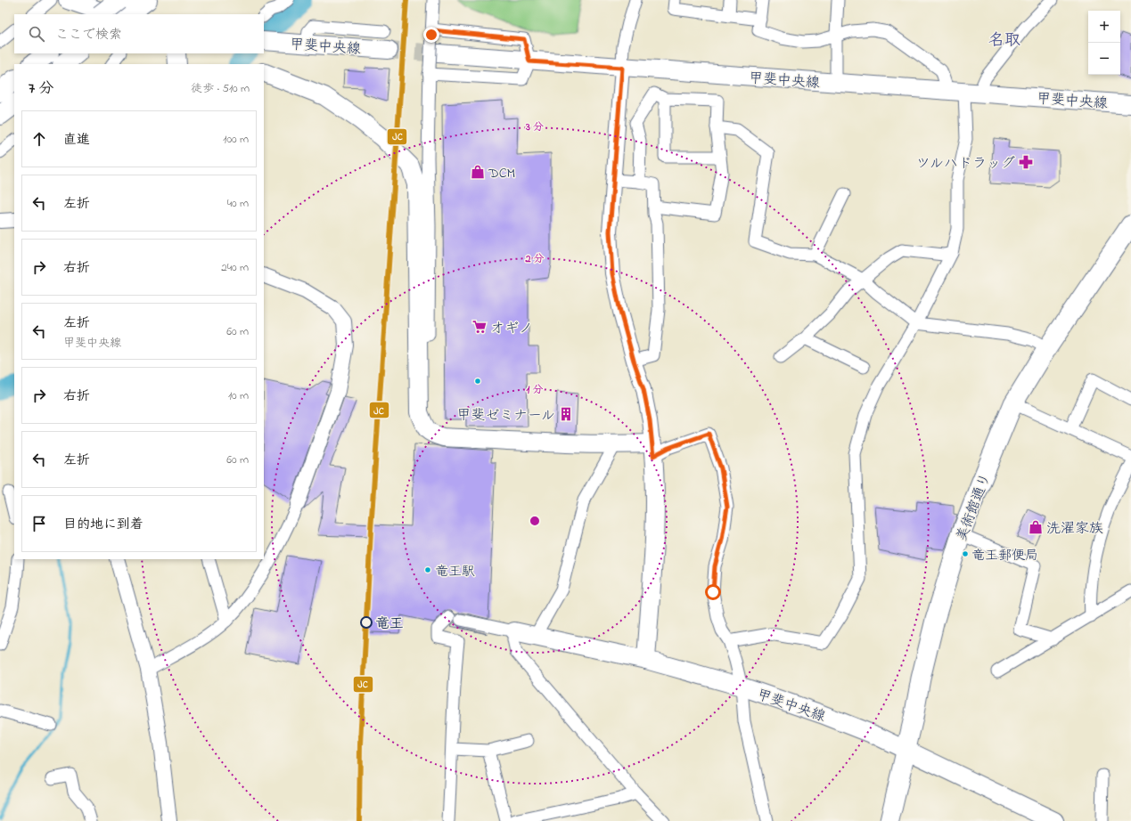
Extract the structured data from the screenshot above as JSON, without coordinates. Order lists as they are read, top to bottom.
{
  "streets": {
    "highway": ["美術館通り"],
    "main road": ["甲斐中央線"]
  },
  "crossings": [
    ["甲斐中央線", "美術館通り"]
  ],
  "districts": ["名取"],
  "places": {
    "pharmacy": ["ツルハドラッグ"],
    "shop": ["DCM", "洗濯家族"],
    "supermarket": ["オギノ"],
    "building": ["甲斐ゼミナール"],
    "other": ["竜王郵便局", "竜王駅", "竜王"]
  },
  "lines": ["transit line JC"],
  "page": {
    "map_buttons": ["+", "−"],
    "search": "ここで検索",
    "heading": ["7 分", "徒歩 · 510 m"],
    "list": [
      ["直進", "100 m"],
      ["左折", "40 m"],
      ["右折", "240 m"],
      ["左折", "甲斐中央線", "60 m"],
      ["右折", "10 m"],
      ["左折", "60 m"],
      "目的地に到着"
    ]
  },
  "rings": ["3 分", "2 分", "1 分"]
}
